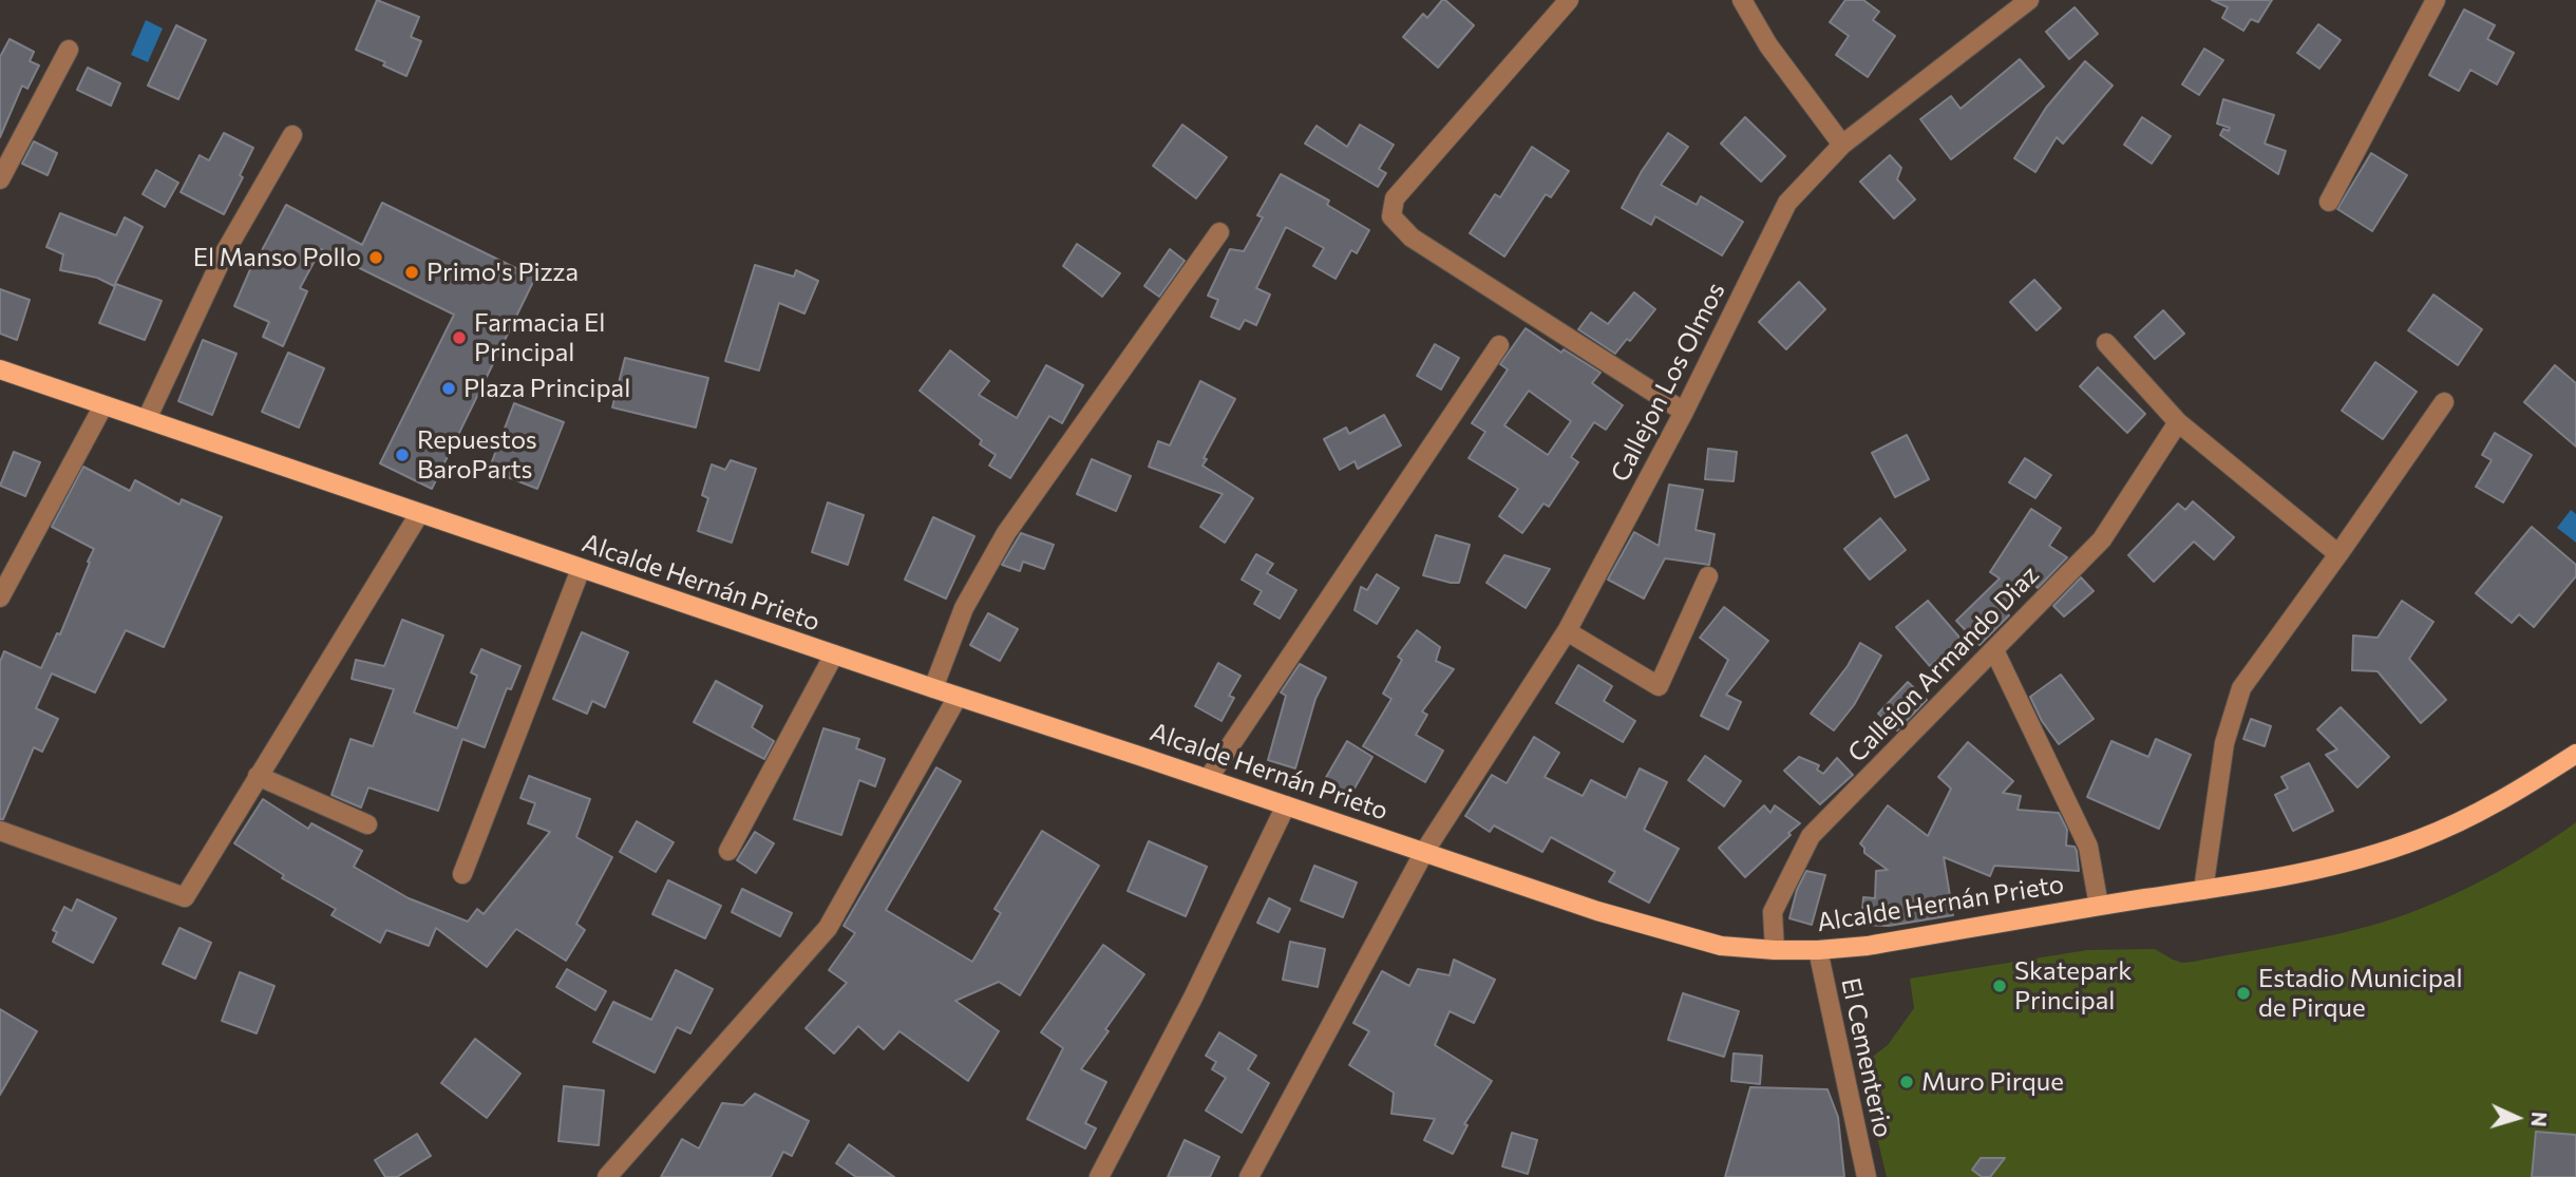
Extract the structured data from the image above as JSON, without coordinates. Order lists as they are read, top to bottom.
{
  "streets": {
    "main road": ["Alcalde Hernán Prieto"],
    "street": ["Callejon Los Olmos", "Callejon Armando Diaz", "El Cementerio"]
  },
  "crossings": [
    ["Callejon Los Olmos", "Alcalde Hernán Prieto"],
    ["Alcalde Hernán Prieto", "Callejon Armando Diaz"],
    ["Alcalde Hernán Prieto", "El Cementerio"]
  ],
  "places": [
    "El Manso Pollo",
    "Primo's Pizza",
    "Farmacia El Principal",
    "Plaza Principal",
    "Repuestos BaroParts",
    "Skatepark Principal",
    "Estadio Municipal de Pirque",
    "Muro Pirque"
  ],
  "north": "right"
}
